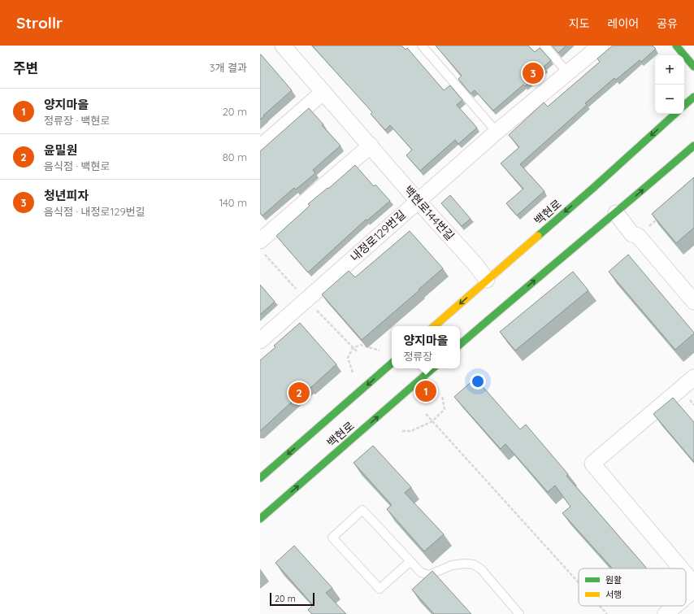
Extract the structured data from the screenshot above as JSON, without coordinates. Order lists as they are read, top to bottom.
{
  "streets": {
    "main road": ["백현로"],
    "street": ["백현로144번길", "내정로129번길"]
  },
  "crossings": [
    ["백현로", "백현로144번길"],
    ["백현로144번길", "내정로129번길"]
  ],
  "legend": ["원활", "서행"],
  "scale_bar": "20 m",
  "page": {
    "header": "Strollr",
    "nav": ["지도", "레이어", "공유"],
    "heading": ["주변", "3개 결과"],
    "map_buttons": ["+", "−"],
    "pins": ["3", "1", "2"],
    "list": [
      {
        "mark": "1",
        "name": "양지마을",
        "note": "정류장 · 백현로",
        "value": "20 m"
      },
      {
        "mark": "2",
        "name": "윤밀원",
        "note": "음식점 · 백현로",
        "value": "80 m"
      },
      {
        "mark": "3",
        "name": "청년피자",
        "note": "음식점 · 내정로129번길",
        "value": "140 m"
      }
    ],
    "popup": ["양지마을", "정류장"],
    "scale": "20 m"
  }
}
